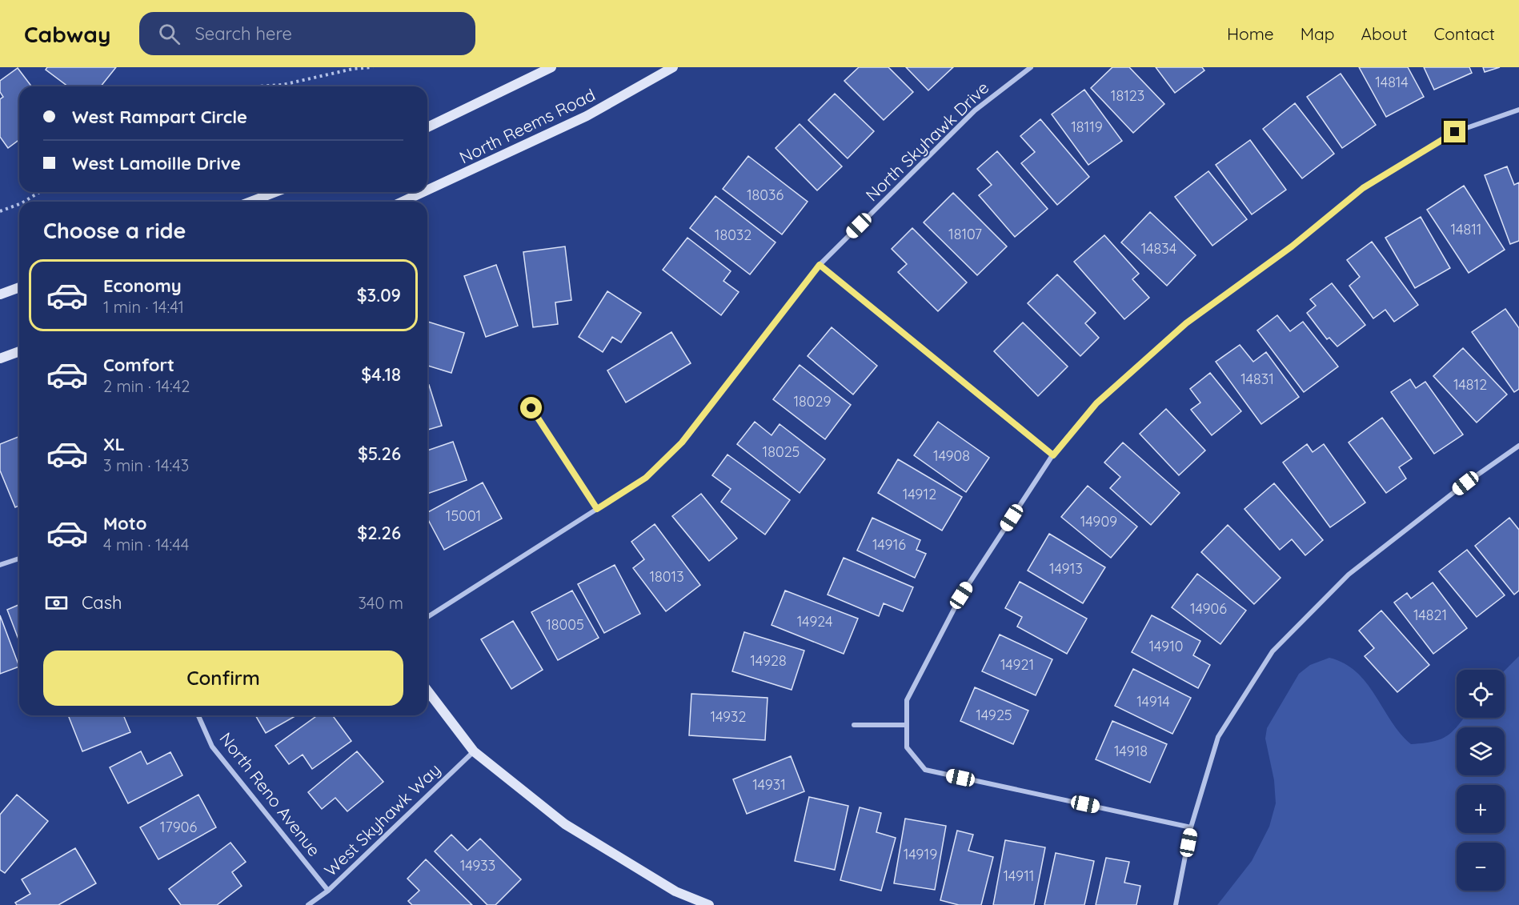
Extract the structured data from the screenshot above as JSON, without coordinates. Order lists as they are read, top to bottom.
{
  "streets": {
    "main road": ["North Reems Road"],
    "street": ["North Skyhawk Drive", "North Reno Avenue", "West Skyhawk Way"]
  },
  "crossings": [
    ["North Reno Avenue", "West Skyhawk Way"]
  ],
  "house_numbers": [
    "14814",
    "18123",
    "18119",
    "18036",
    "14811",
    "18107",
    "18032",
    "14834",
    "14831",
    "14812",
    "18029",
    "18025",
    "14908",
    "14912",
    "15001",
    "14909",
    "14916",
    "14913",
    "18013",
    "14906",
    "14821",
    "14924",
    "18005",
    "14910",
    "14928",
    "14921",
    "14914",
    "14925",
    "14932",
    "14918",
    "14931",
    "17906",
    "14919",
    "14933",
    "14911"
  ],
  "page": {
    "header": "Cabway",
    "search": "Search here",
    "nav": [
      "Home",
      "Map",
      "About",
      "Contact"
    ],
    "banner": ["West Rampart Circle", "West Lamoille Drive"],
    "heading": "Choose a ride",
    "list": [
      {
        "name": "Economy",
        "note": "1 min · 14:41",
        "value": "$3.09"
      },
      {
        "name": "Comfort",
        "note": "2 min · 14:42",
        "value": "$4.18"
      },
      {
        "name": "XL",
        "note": "3 min · 14:43",
        "value": "$5.26"
      },
      {
        "name": "Moto",
        "note": "4 min · 14:44",
        "value": "$2.26"
      }
    ],
    "pay": ["Cash", "340 m"],
    "buttons": "Confirm",
    "map_buttons": ["+", "−"]
  }
}
